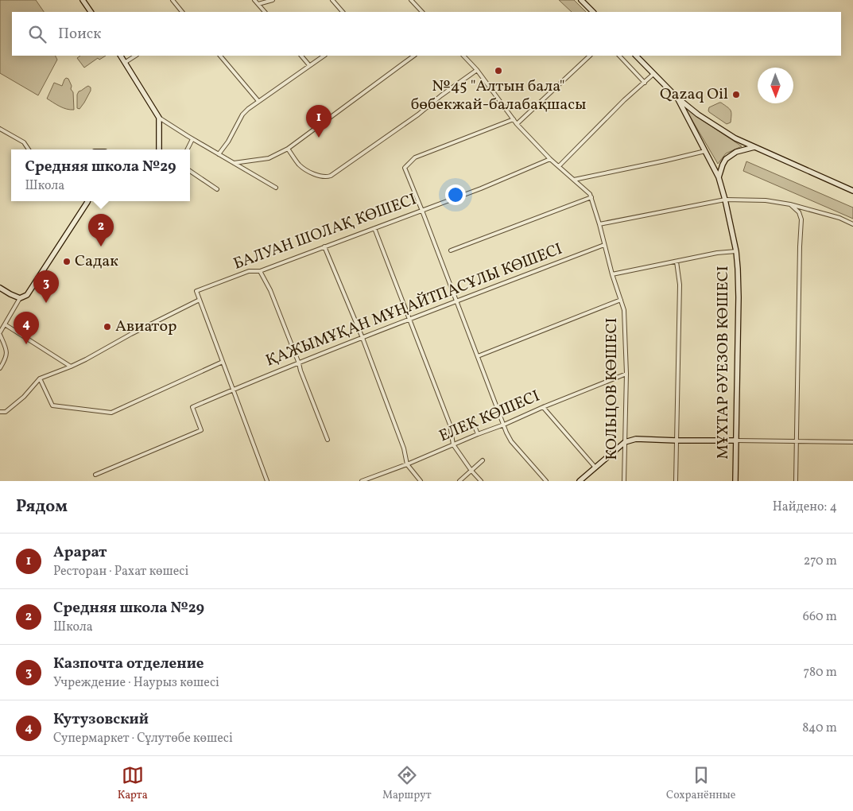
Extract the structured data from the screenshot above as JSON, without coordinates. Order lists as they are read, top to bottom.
{
  "streets": {
    "street": [
      "БАЛУАН ШОЛАҚ КӨШЕСІ",
      "ҚАЖЫМҰҚАН МҰҢАЙТПАСҰЛЫ КӨШЕСІ",
      "МҰХТАР ӘУЕЗОВ КӨШЕСІ",
      "КОЛЬЦОВ КӨШЕСІ",
      "ЕЛЕК КӨШЕСІ"
    ]
  },
  "crossings": [
    ["БАЛУАН ШОЛАҚ КӨШЕСІ", "КОЛЬЦОВ КӨШЕСІ"],
    ["ҚАЖЫМҰҚАН МҰҢАЙТПАСҰЛЫ КӨШЕСІ", "КОЛЬЦОВ КӨШЕСІ"],
    ["КОЛЬЦОВ КӨШЕСІ", "ЕЛЕК КӨШЕСІ"]
  ],
  "places": [
    "№45 \"Алтын бала\" бөбекжай-балабақшасы",
    "Qazaq Oil",
    "Садак",
    "Авиатор"
  ],
  "north": "bottom",
  "page": {
    "search": "Поиск",
    "pins": [
      "1",
      "2",
      "3",
      "4"
    ],
    "popup": ["Средняя школа №29", "Школа"],
    "heading": ["Рядом", "Найдено: 4"],
    "list": [
      {
        "mark": "1",
        "name": "Арарат",
        "note": "Ресторан · Рахат көшесі",
        "value": "270 m"
      },
      {
        "mark": "2",
        "name": "Средняя школа №29",
        "note": "Школа",
        "value": "660 m"
      },
      {
        "mark": "3",
        "name": "Казпочта отделение",
        "note": "Учреждение · Наурыз көшесі",
        "value": "780 m"
      },
      {
        "mark": "4",
        "name": "Кутузовский",
        "note": "Супермаркет · Сұлутөбе көшесі",
        "value": "840 m"
      }
    ],
    "nav": ["Карта", "Маршрут", "Сохранённые"]
  }
}
